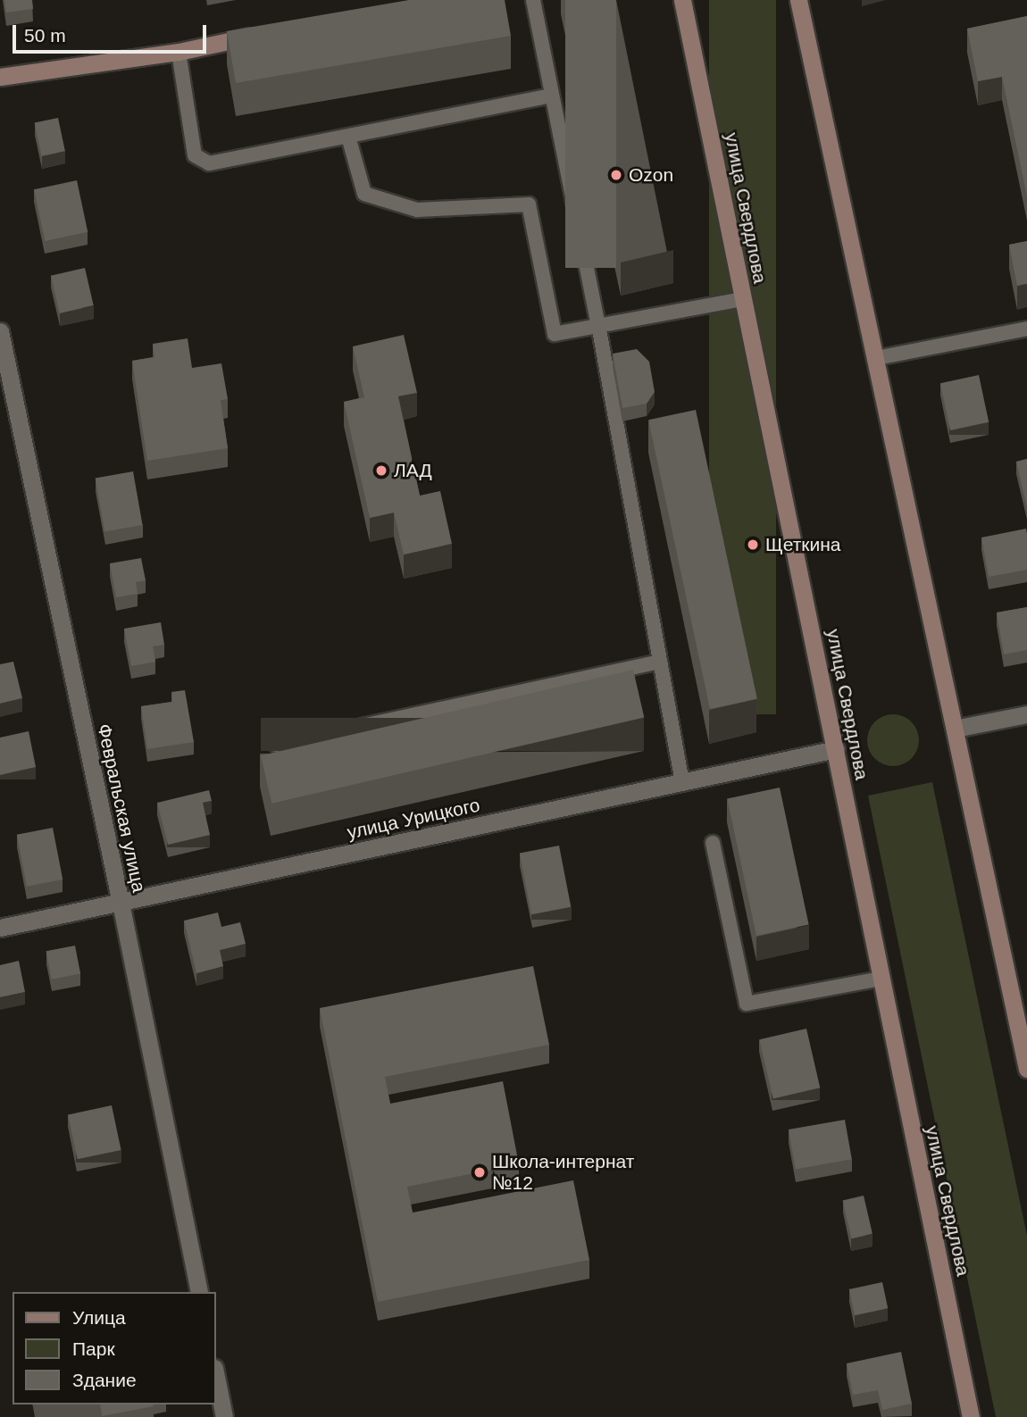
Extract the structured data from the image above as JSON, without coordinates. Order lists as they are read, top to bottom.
{
  "streets": {
    "main road": ["улица Свердлова"],
    "street": ["Февральская улица", "улица Урицкого"]
  },
  "crossings": [
    ["улица Свердлова", "улица Урицкого"],
    ["Февральская улица", "улица Урицкого"]
  ],
  "places": [
    "Ozon",
    "ЛАД",
    "Щеткина",
    "Школа-интернат №12"
  ],
  "legend": ["Улица", "Парк", "Здание"],
  "scale_bar": "50 m"
}
